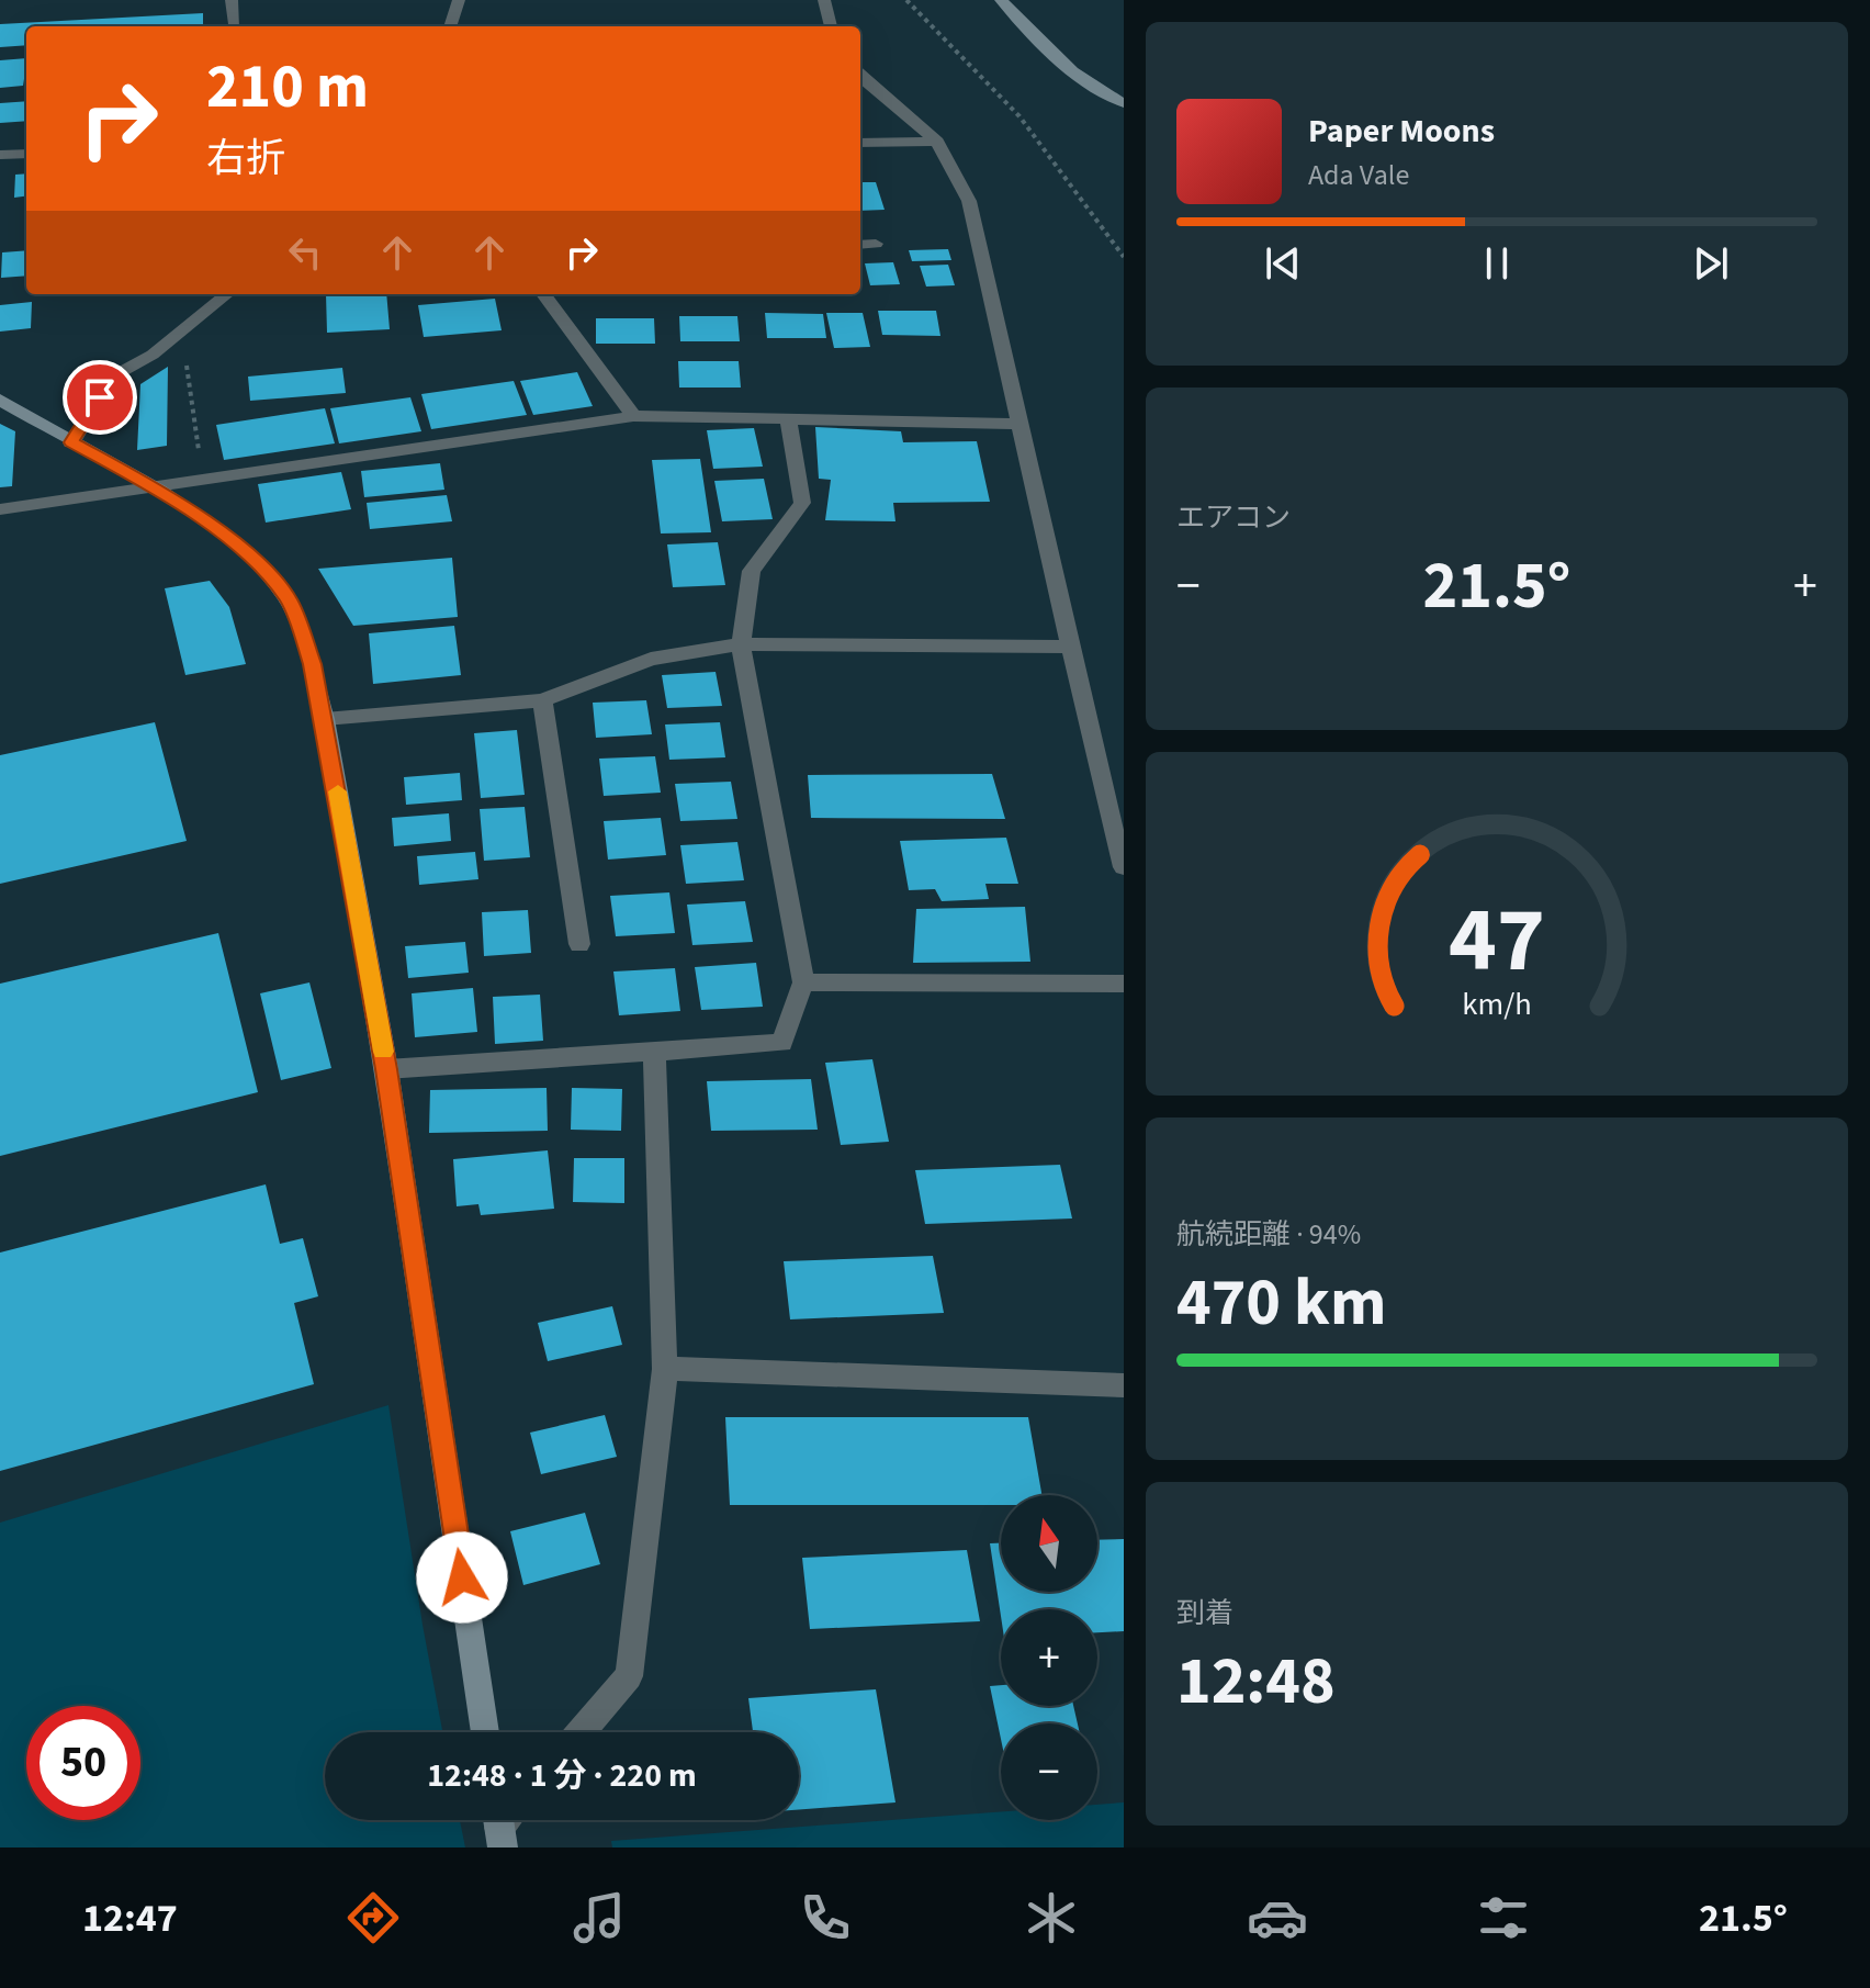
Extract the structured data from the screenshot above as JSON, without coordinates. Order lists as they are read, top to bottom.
{
  "north": "top",
  "page": {
    "turn": ["210 m", "右折"],
    "song": ["Paper Moons", "Ada Vale"],
    "tile": [
      "エアコン",
      ["航続距離 · 94%", "470 km"],
      ["到着", "12:48"]
    ],
    "heat": ["−", "21.5°", "+"],
    "map_buttons": ["+", "−"],
    "limit": "50",
    "trip": "12:48 · 1 分 · 220 m",
    "tabs": ["12:47", "21.5°"],
    "gauge": ["47", "km/h"]
  }
}
